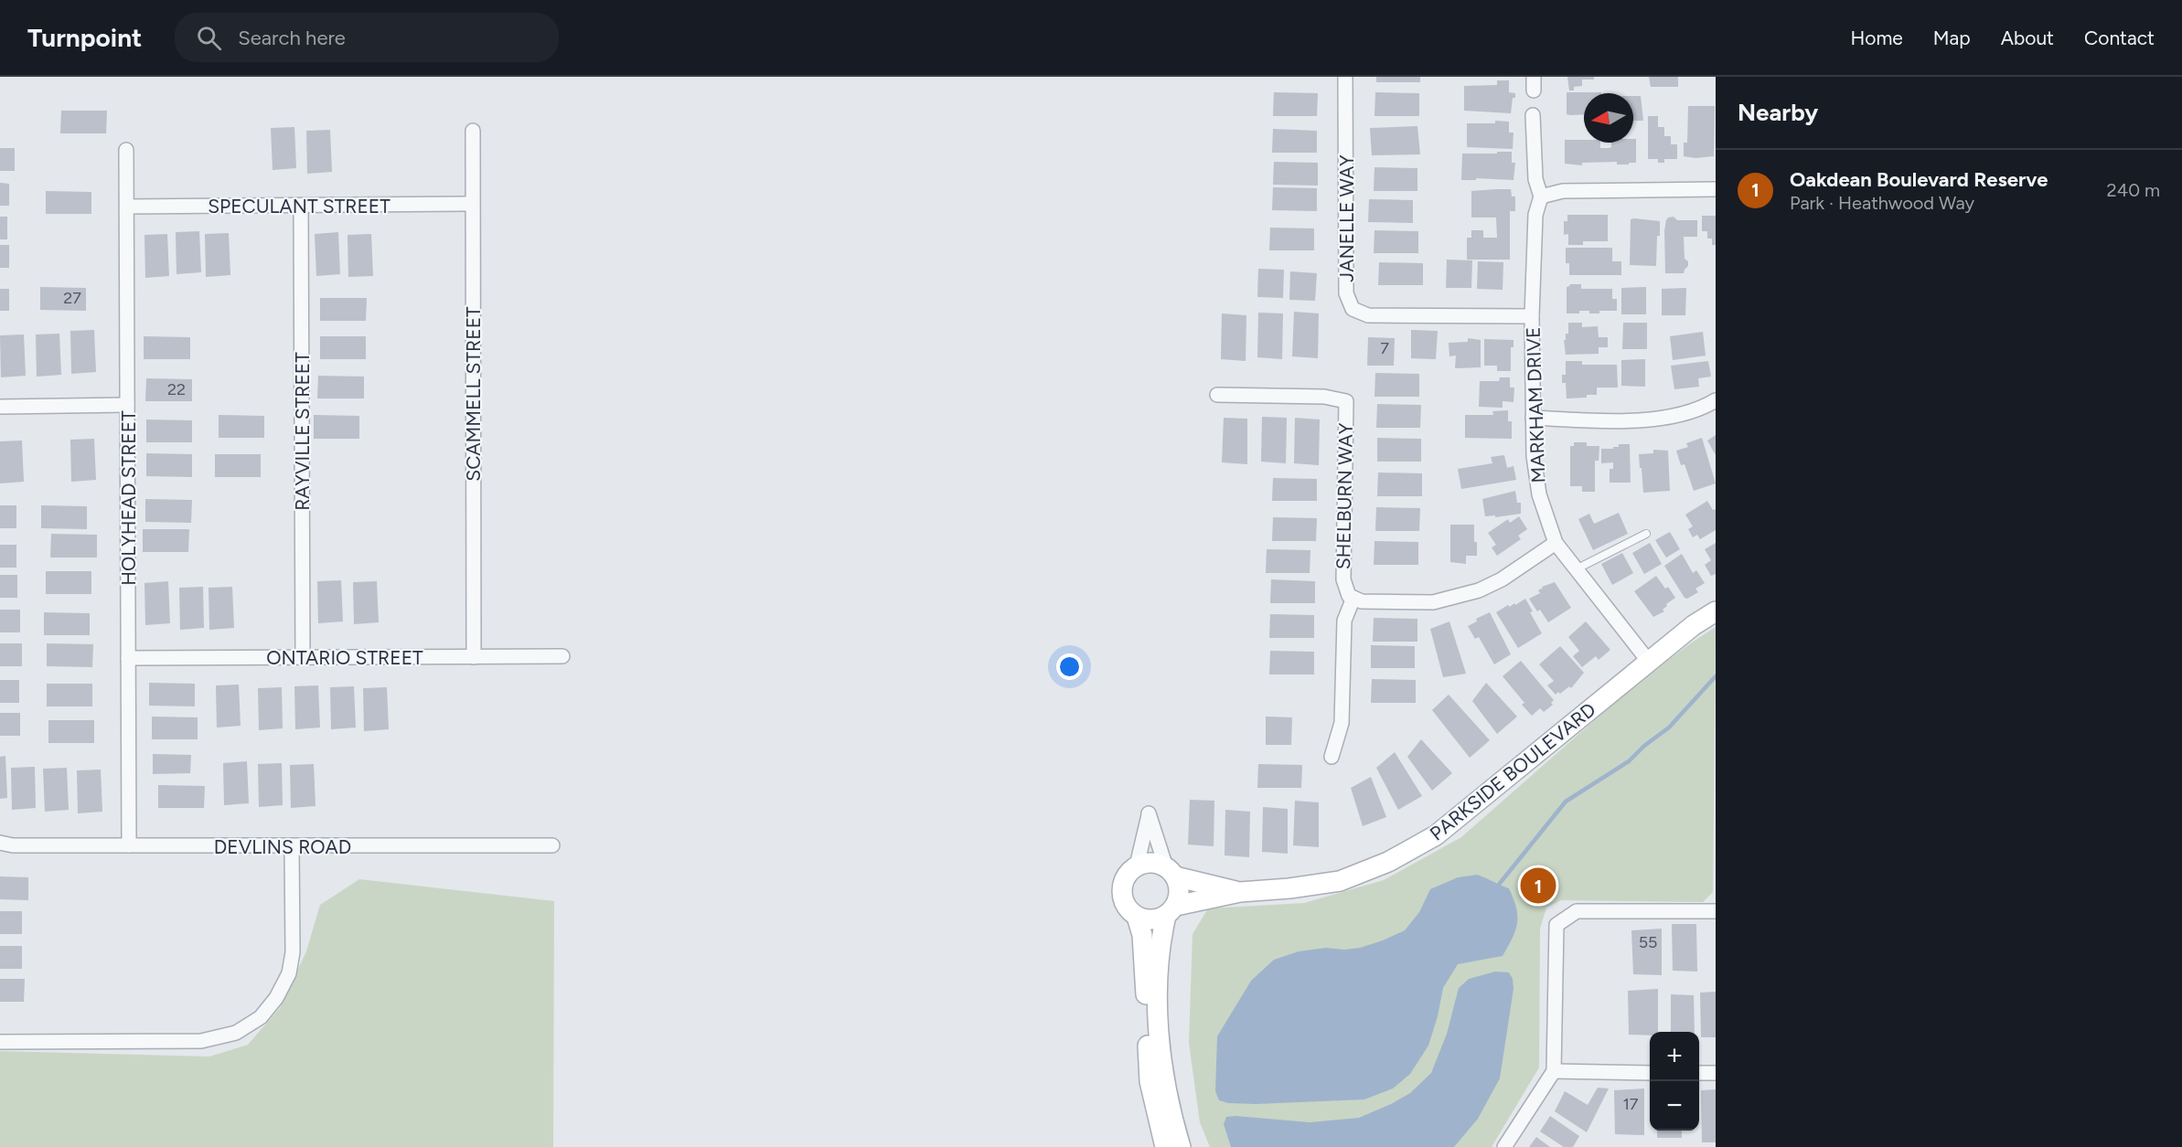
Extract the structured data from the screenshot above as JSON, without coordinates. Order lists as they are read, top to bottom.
{
  "streets": {
    "street": [
      "SPECULANT STREET",
      "JANELLE WAY",
      "SCAMMELL STREET",
      "MARKHAM DRIVE",
      "RAYVILLE STREET",
      "SHELBURN WAY",
      "HOLYHEAD STREET",
      "ONTARIO STREET",
      "PARKSIDE BOULEVARD",
      "DEVLINS ROAD"
    ]
  },
  "crossings": [
    ["SPECULANT STREET", "SCAMMELL STREET"],
    ["SPECULANT STREET", "RAYVILLE STREET"],
    ["SPECULANT STREET", "HOLYHEAD STREET"],
    ["JANELLE WAY", "MARKHAM DRIVE"],
    ["SCAMMELL STREET", "ONTARIO STREET"],
    ["MARKHAM DRIVE", "SHELBURN WAY"],
    ["MARKHAM DRIVE", "PARKSIDE BOULEVARD"],
    ["RAYVILLE STREET", "ONTARIO STREET"],
    ["HOLYHEAD STREET", "ONTARIO STREET"],
    ["HOLYHEAD STREET", "DEVLINS ROAD"]
  ],
  "house_numbers": [
    "27",
    "7",
    "22",
    "55",
    "17"
  ],
  "north": "left",
  "page": {
    "header": "Turnpoint",
    "search": "Search here",
    "nav": [
      "Home",
      "Map",
      "About",
      "Contact"
    ],
    "heading": "Nearby",
    "list": [
      {
        "mark": "1",
        "name": "Oakdean Boulevard Reserve",
        "note": "Park · Heathwood Way",
        "value": "240 m"
      }
    ],
    "pins": "1",
    "map_buttons": ["+", "−"]
  }
}
